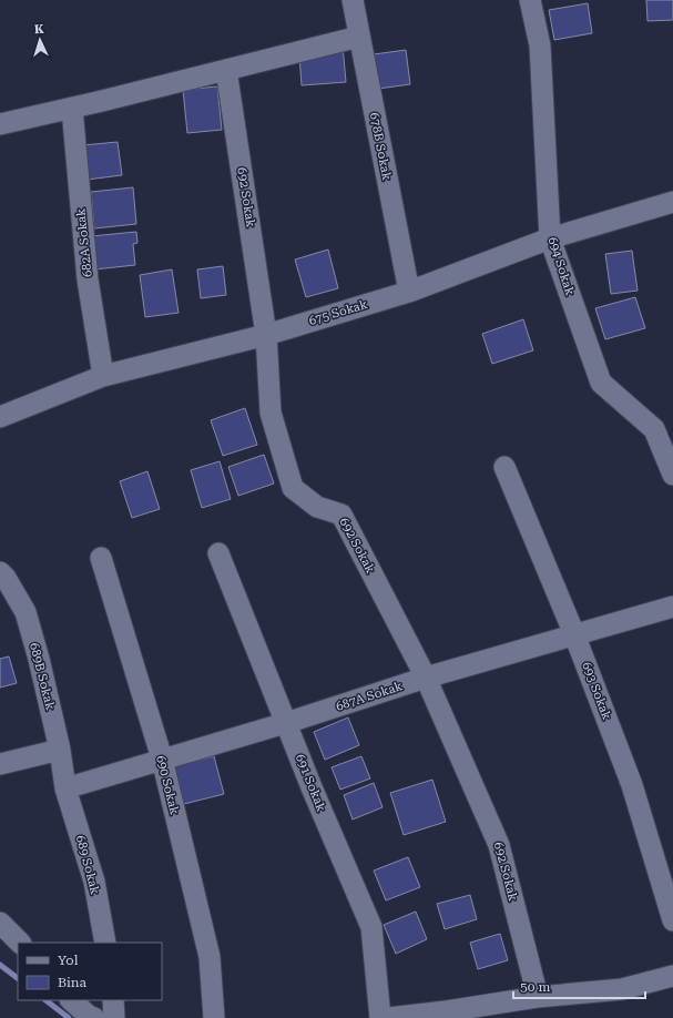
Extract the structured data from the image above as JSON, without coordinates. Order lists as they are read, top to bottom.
{
  "streets": {
    "street": [
      "678B Sokak",
      "692 Sokak",
      "682A Sokak",
      "694 Sokak",
      "675 Sokak",
      "689B Sokak",
      "693 Sokak",
      "687A Sokak",
      "691 Sokak",
      "690 Sokak",
      "689 Sokak"
    ]
  },
  "crossings": [
    ["678B Sokak", "675 Sokak"],
    ["692 Sokak", "675 Sokak"],
    ["692 Sokak", "687A Sokak"],
    ["682A Sokak", "675 Sokak"],
    ["694 Sokak", "675 Sokak"],
    ["689B Sokak", "687A Sokak"],
    ["689B Sokak", "689 Sokak"],
    ["693 Sokak", "687A Sokak"],
    ["687A Sokak", "691 Sokak"],
    ["687A Sokak", "690 Sokak"],
    ["687A Sokak", "689 Sokak"]
  ],
  "legend": ["Yol", "Bina"],
  "scale_bar": "50 m",
  "north": "top"
}
